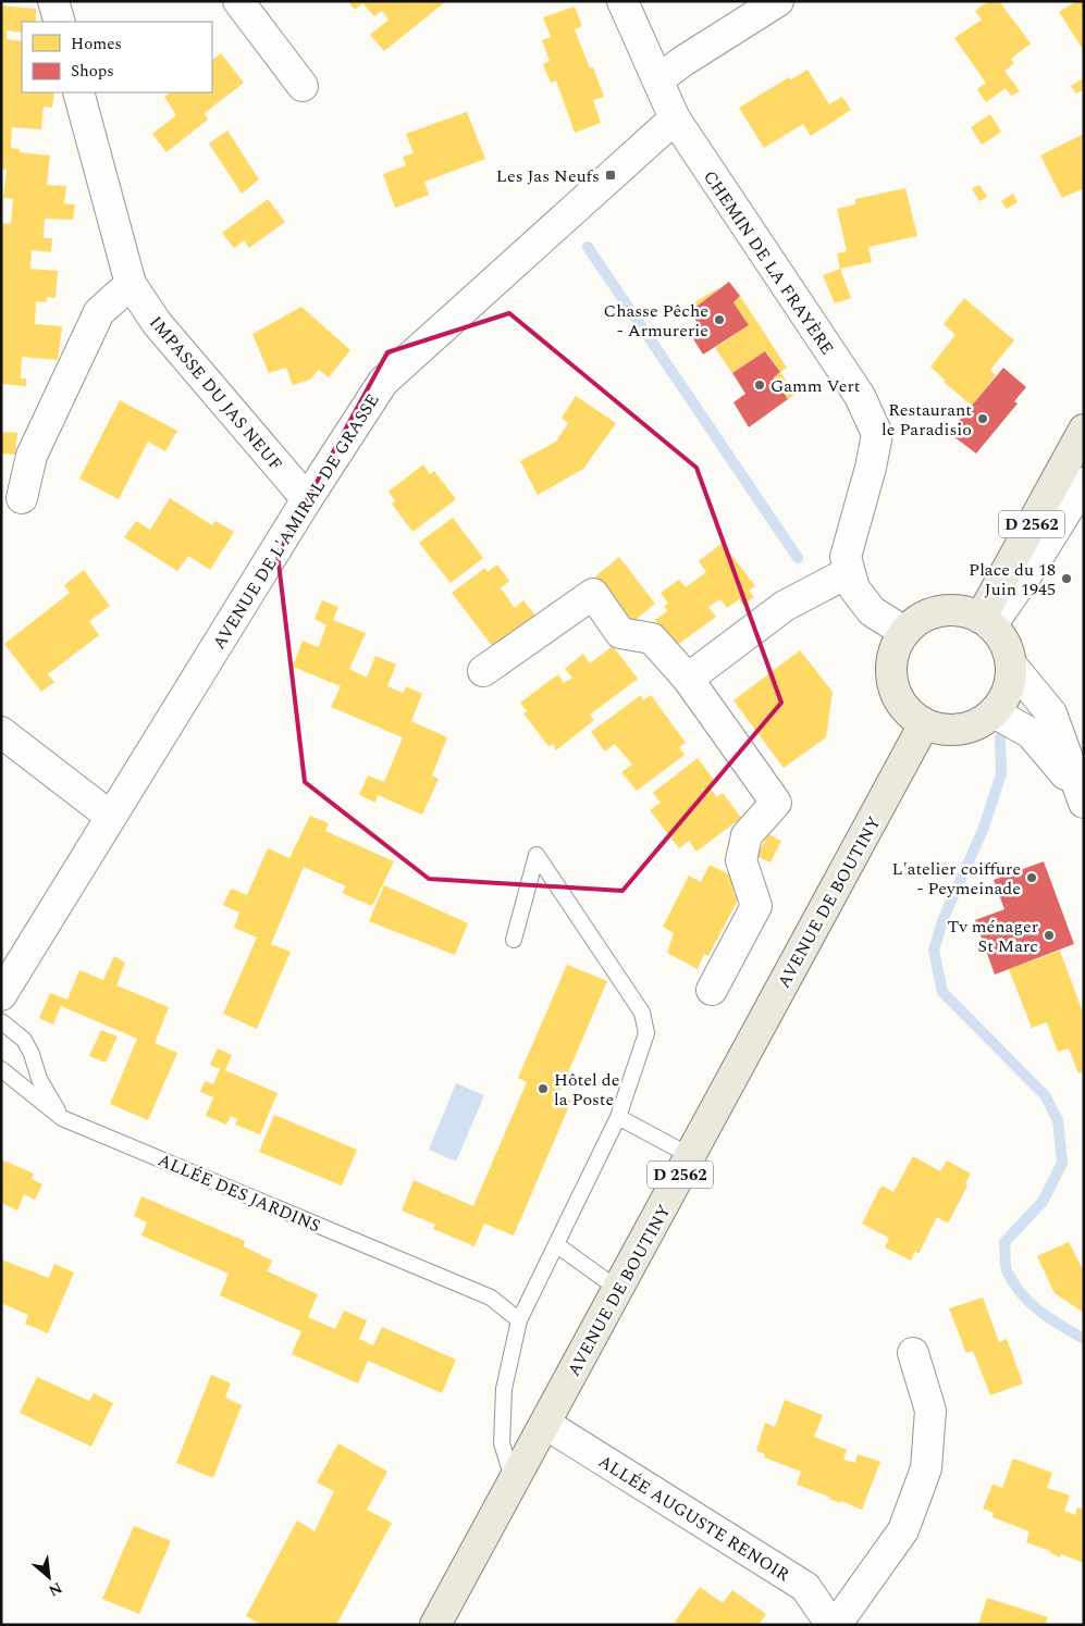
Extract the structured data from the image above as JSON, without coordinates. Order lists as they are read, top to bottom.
{
  "streets": {
    "main road": ["D 2562", "AVENUE DE BOUTINY"],
    "street": [
      "CHEMIN DE LA FRAYÈRE",
      "IMPASSE DU JAS NEUF",
      "AVENUE DE L'AMIRAL DE GRASSE",
      "ALLÉE AUGUSTE RENOIR"
    ],
    "lane": ["ALLÉE DES JARDINS"]
  },
  "crossings": [
    ["CHEMIN DE LA FRAYÈRE", "AVENUE DE L'AMIRAL DE GRASSE"],
    ["CHEMIN DE LA FRAYÈRE", "D 2562"],
    ["CHEMIN DE LA FRAYÈRE", "AVENUE DE BOUTINY"],
    ["IMPASSE DU JAS NEUF", "AVENUE DE L'AMIRAL DE GRASSE"],
    ["D 2562", "AVENUE DE BOUTINY"],
    ["AVENUE DE BOUTINY", "ALLÉE AUGUSTE RENOIR"]
  ],
  "places": {
    "transit": ["Les Jas Neufs"],
    "other": [
      "Chasse Pêche - Armurerie",
      "Gamm Vert",
      "Restaurant le Paradisio",
      "Place du 18 Juin 1945",
      "L'atelier coiffure - Peymeinade",
      "Tv ménager St Marc",
      "Hôtel de la Poste"
    ]
  },
  "legend": ["Homes", "Shops"],
  "north": "bottom right"
}
